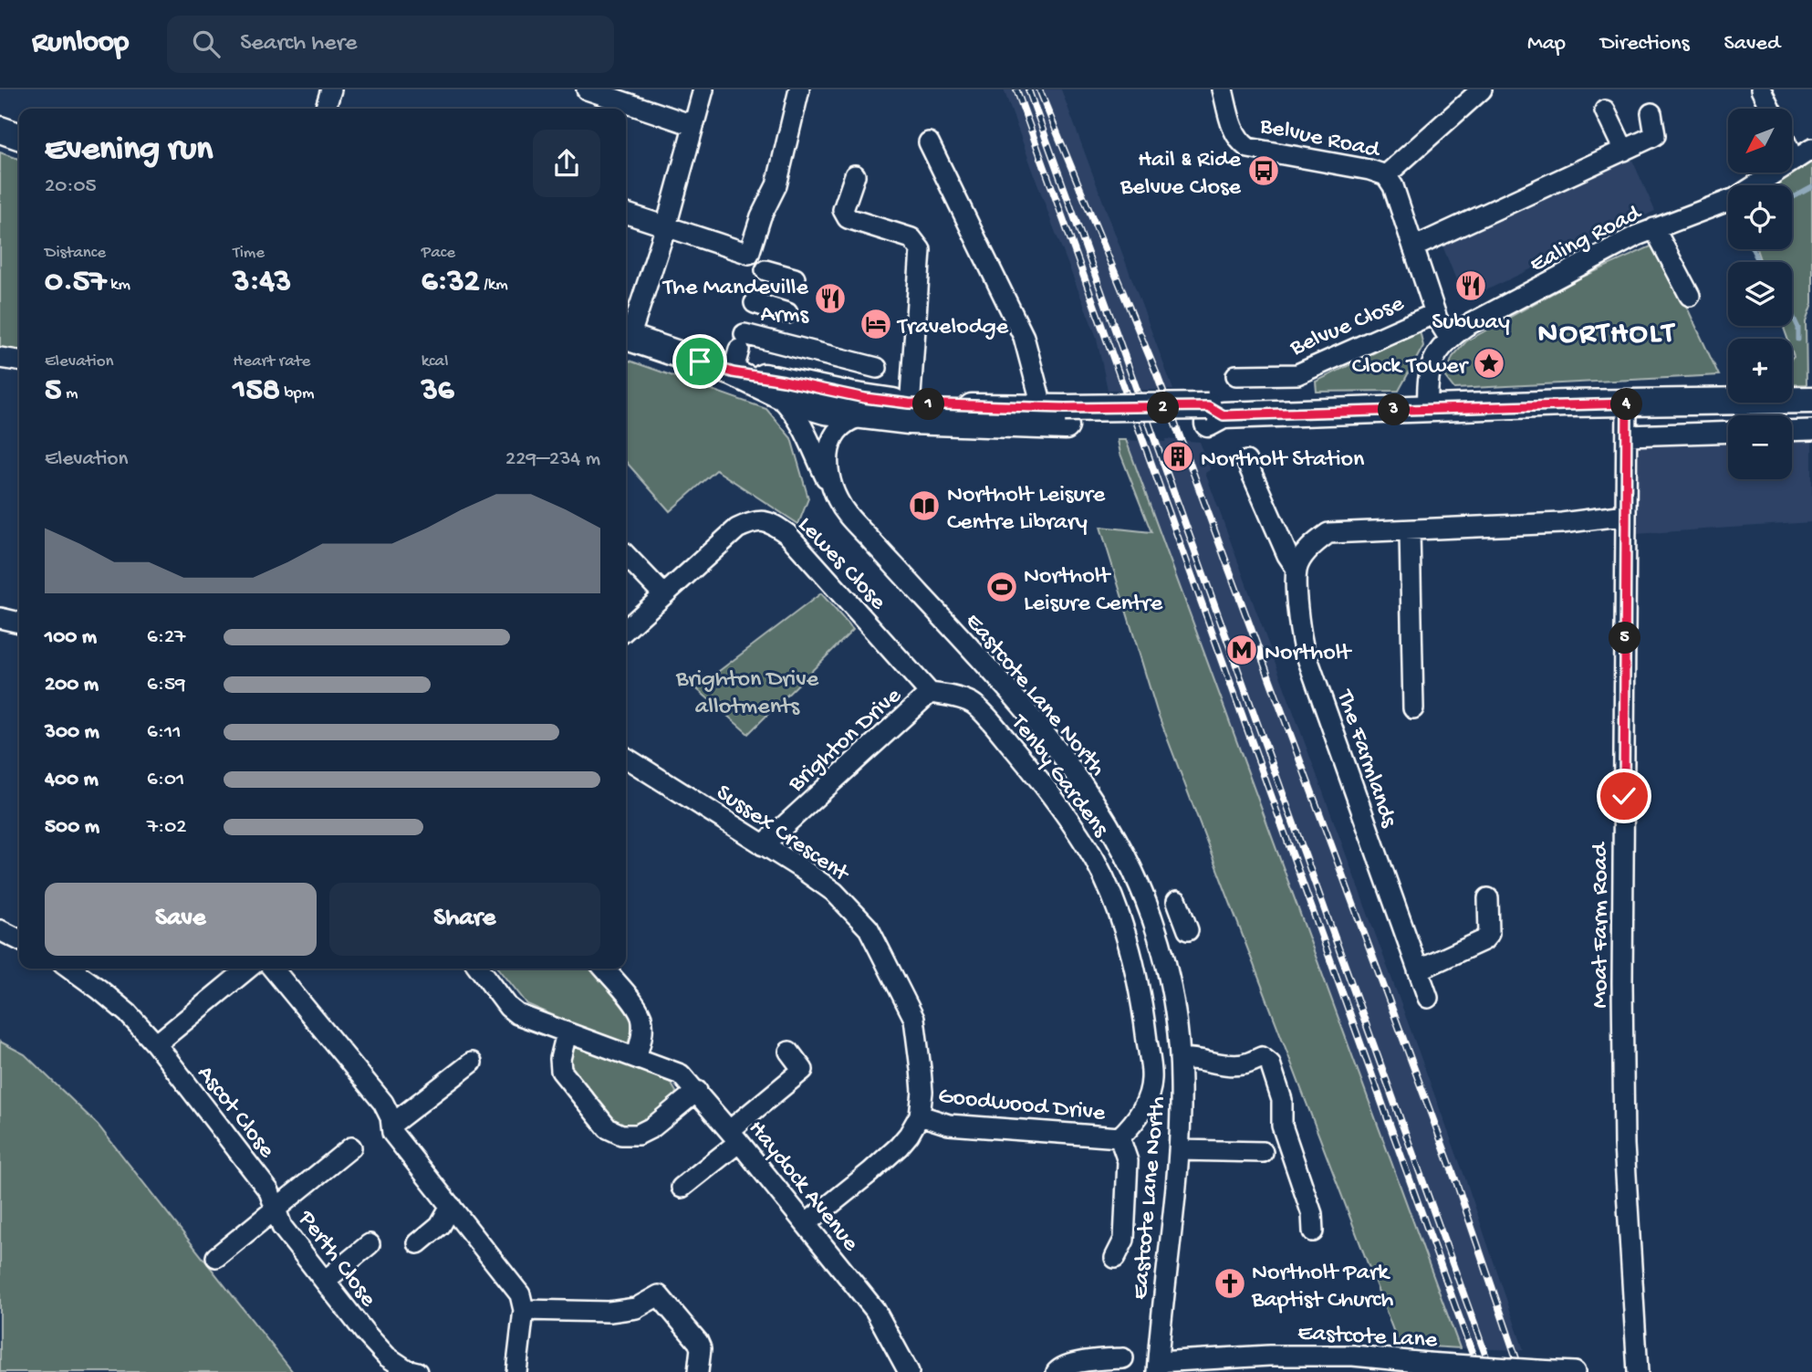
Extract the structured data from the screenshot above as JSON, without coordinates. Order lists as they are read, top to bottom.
{
  "streets": {
    "street": [
      "Belvue Road",
      "Ealing Road",
      "Belvue Close",
      "Lewes Close",
      "Eastcote Lane North",
      "Brighton Drive",
      "The Farmlands",
      "Tenby Gardens",
      "Sussex Crescent",
      "Moat Farm Road",
      "Goodwood Drive",
      "Ascot Close",
      "Haydock Avenue",
      "Perth Close",
      "Eastcote Lane"
    ]
  },
  "crossings": [
    ["Belvue Road", "Ealing Road"],
    ["Belvue Road", "Belvue Close"],
    ["Lewes Close", "Brighton Drive"],
    ["Lewes Close", "Tenby Gardens"],
    ["Eastcote Lane North", "Eastcote Lane"],
    ["Brighton Drive", "Tenby Gardens"],
    ["Brighton Drive", "Sussex Crescent"],
    ["Tenby Gardens", "Goodwood Drive"],
    ["Sussex Crescent", "Goodwood Drive"],
    ["Ascot Close", "Perth Close"]
  ],
  "districts": ["NORTHOLT"],
  "parks": ["Brighton Drive allotments"],
  "places": {
    "bus stop": ["Hail & Ride Belvue Close"],
    "restaurant": ["Subway", "The Mandeville Arms"],
    "hotel": ["Travelodge"],
    "place": ["Clock Tower"],
    "building": ["Northolt Station"],
    "library": ["Northolt Leisure Centre Library"],
    "sports": ["Northolt Leisure Centre"],
    "metro station": ["Northolt"],
    "church": ["Northolt Park Baptist Church"]
  },
  "north": "bottom left",
  "page": {
    "header": "Runloop",
    "search": "Search here",
    "nav": ["Map", "Directions", "Saved"],
    "map_buttons": ["+", "−"],
    "heading": ["Evening run", "20:05"],
    "stats": [
      ["Distance", "0.57 km"],
      ["Time", "3:43"],
      ["Pace", "6:32 /km"],
      ["Elevation", "5 m"],
      ["Heart rate", "158 bpm"],
      ["kcal", "36"]
    ],
    "pins": [
      "1",
      "4",
      "2",
      "3",
      "5"
    ],
    "chart": ["Elevation", "229–234 m"],
    "list": [
      {
        "name": "100 m",
        "note": "6:27"
      },
      {
        "name": "200 m",
        "note": "6:59"
      },
      {
        "name": "300 m",
        "note": "6:11"
      },
      {
        "name": "400 m",
        "note": "6:01"
      },
      {
        "name": "500 m",
        "note": "7:02"
      }
    ],
    "buttons": ["Save", "Share"]
  }
}
